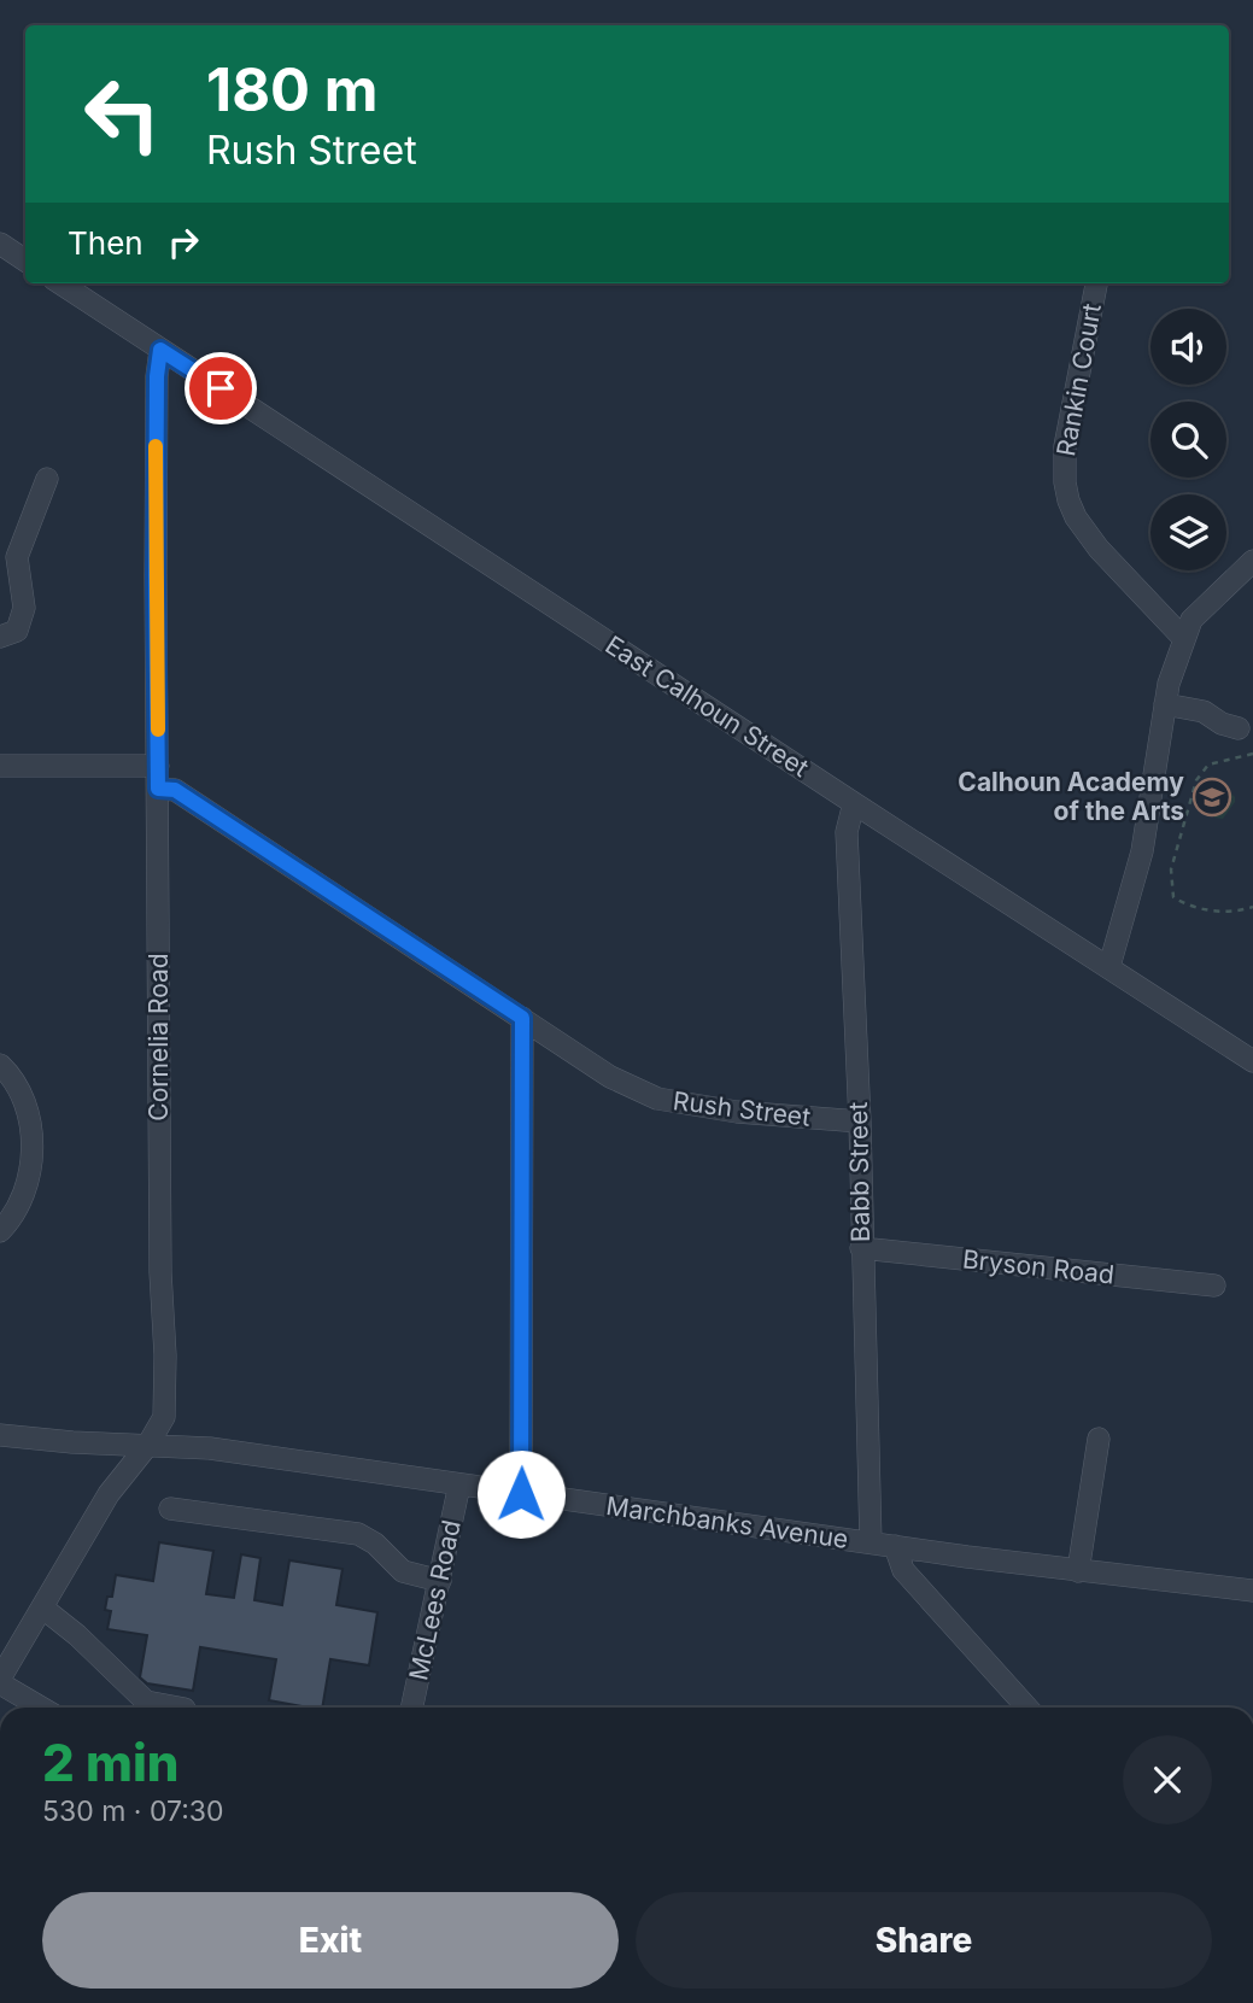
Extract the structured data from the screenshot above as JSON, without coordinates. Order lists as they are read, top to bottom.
{
  "streets": {
    "street": [
      "Rankin Court",
      "East Calhoun Street",
      "Cornelia Road",
      "Rush Street",
      "Babb Street",
      "Bryson Road",
      "Marchbanks Avenue",
      "McLees Road"
    ]
  },
  "crossings": [
    ["East Calhoun Street", "Cornelia Road"],
    ["East Calhoun Street", "Babb Street"],
    ["Cornelia Road", "Rush Street"],
    ["Cornelia Road", "Marchbanks Avenue"],
    ["Rush Street", "Babb Street"],
    ["Babb Street", "Bryson Road"],
    ["Babb Street", "Marchbanks Avenue"],
    ["Marchbanks Avenue", "McLees Road"]
  ],
  "places": {
    "school or university": ["Calhoun Academy of the Arts"]
  },
  "page": {
    "turn": ["180 m", "Rush Street"],
    "then": "Then",
    "heading": ["2 min", "530 m · 07:30"],
    "buttons": ["Exit", "Share"]
  }
}
